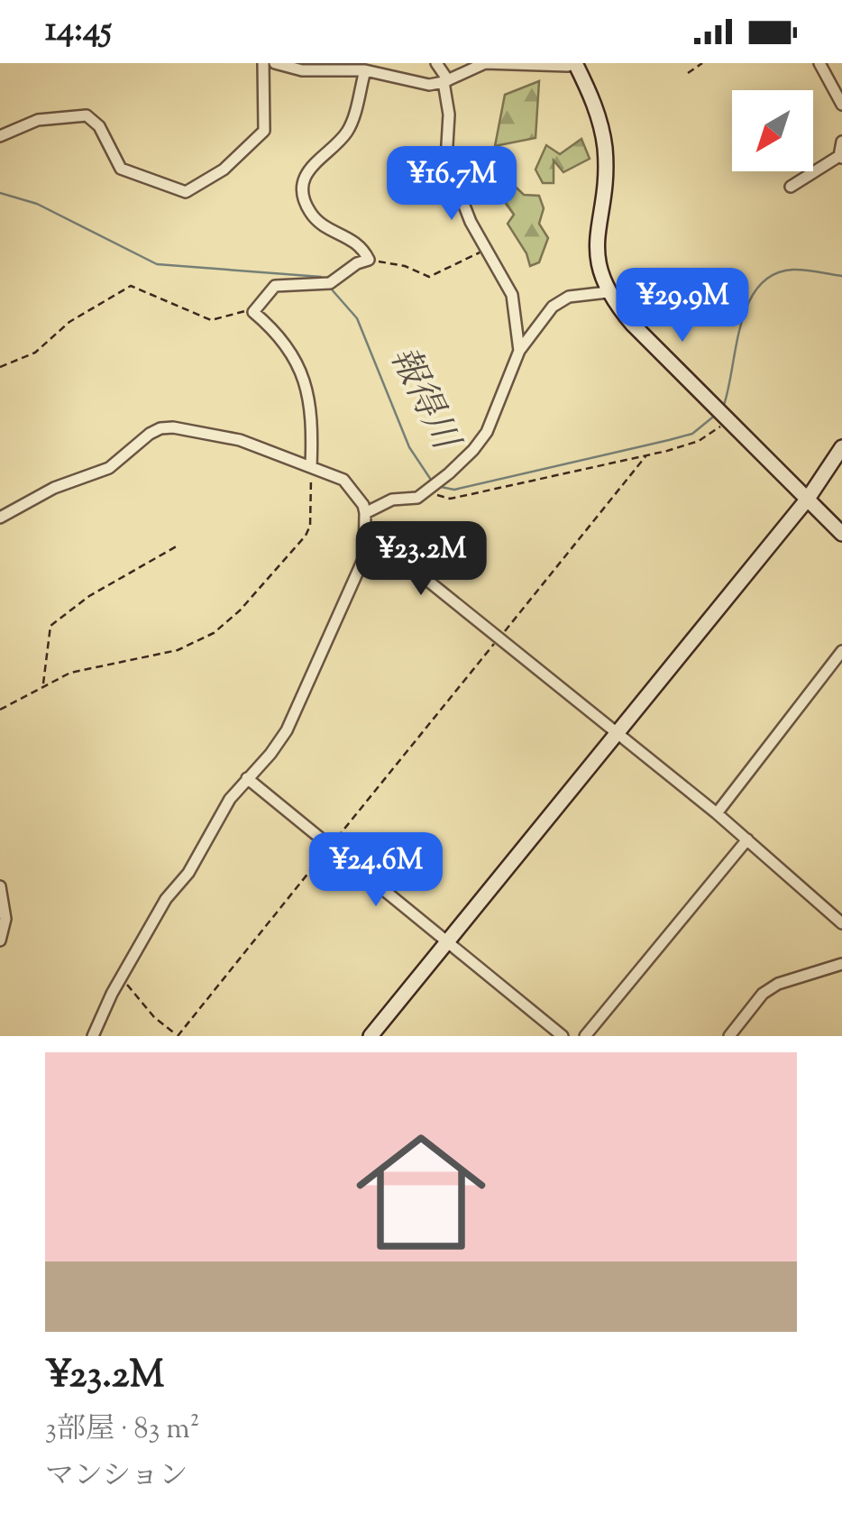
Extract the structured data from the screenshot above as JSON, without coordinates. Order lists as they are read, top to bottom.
{
  "water": ["報得川"],
  "north": "bottom left",
  "page": {
    "status": "14:45",
    "price": [
      "¥16.7M",
      "¥29.9M",
      "¥23.2M",
      "¥24.6M"
    ],
    "list": [
      {
        "name": "¥23.2M",
        "note": "3部屋 · 83 m² · マンション"
      }
    ]
  }
}
